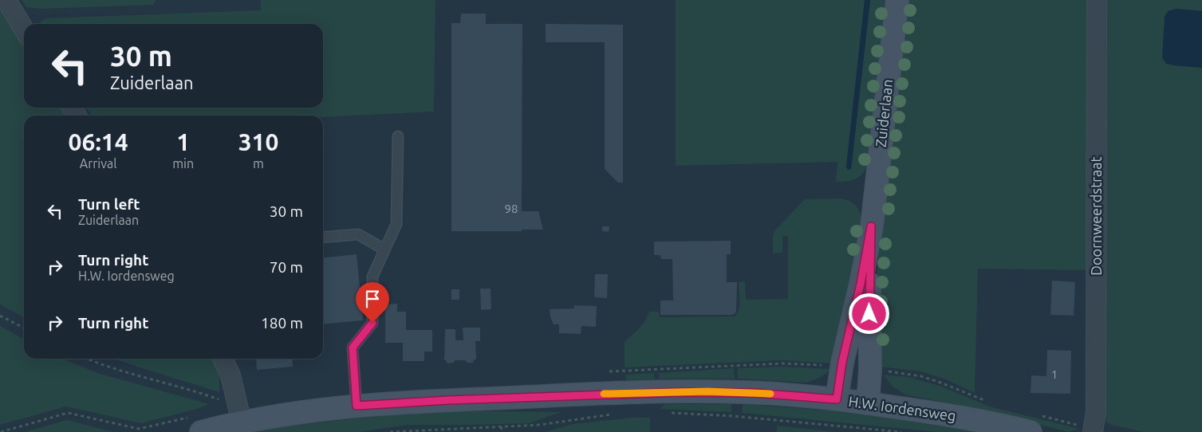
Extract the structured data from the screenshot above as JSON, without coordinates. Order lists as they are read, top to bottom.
{
  "streets": {
    "main road": ["Zuiderlaan", "H.W. Iordensweg"],
    "street": ["Doornweerdstraat"]
  },
  "crossings": [
    ["Zuiderlaan", "H.W. Iordensweg"]
  ],
  "house_numbers": ["98", "1"],
  "page": {
    "turn": ["30 m", "Zuiderlaan"],
    "eta": [
      "06:14",
      "Arrival",
      "1",
      "min",
      "310",
      "m"
    ],
    "list": [
      {
        "name": "Turn left",
        "note": "Zuiderlaan",
        "value": "30 m"
      },
      {
        "name": "Turn right",
        "note": "H.W. Iordensweg",
        "value": "70 m"
      },
      {
        "name": "Turn right",
        "value": "180 m"
      }
    ]
  }
}
